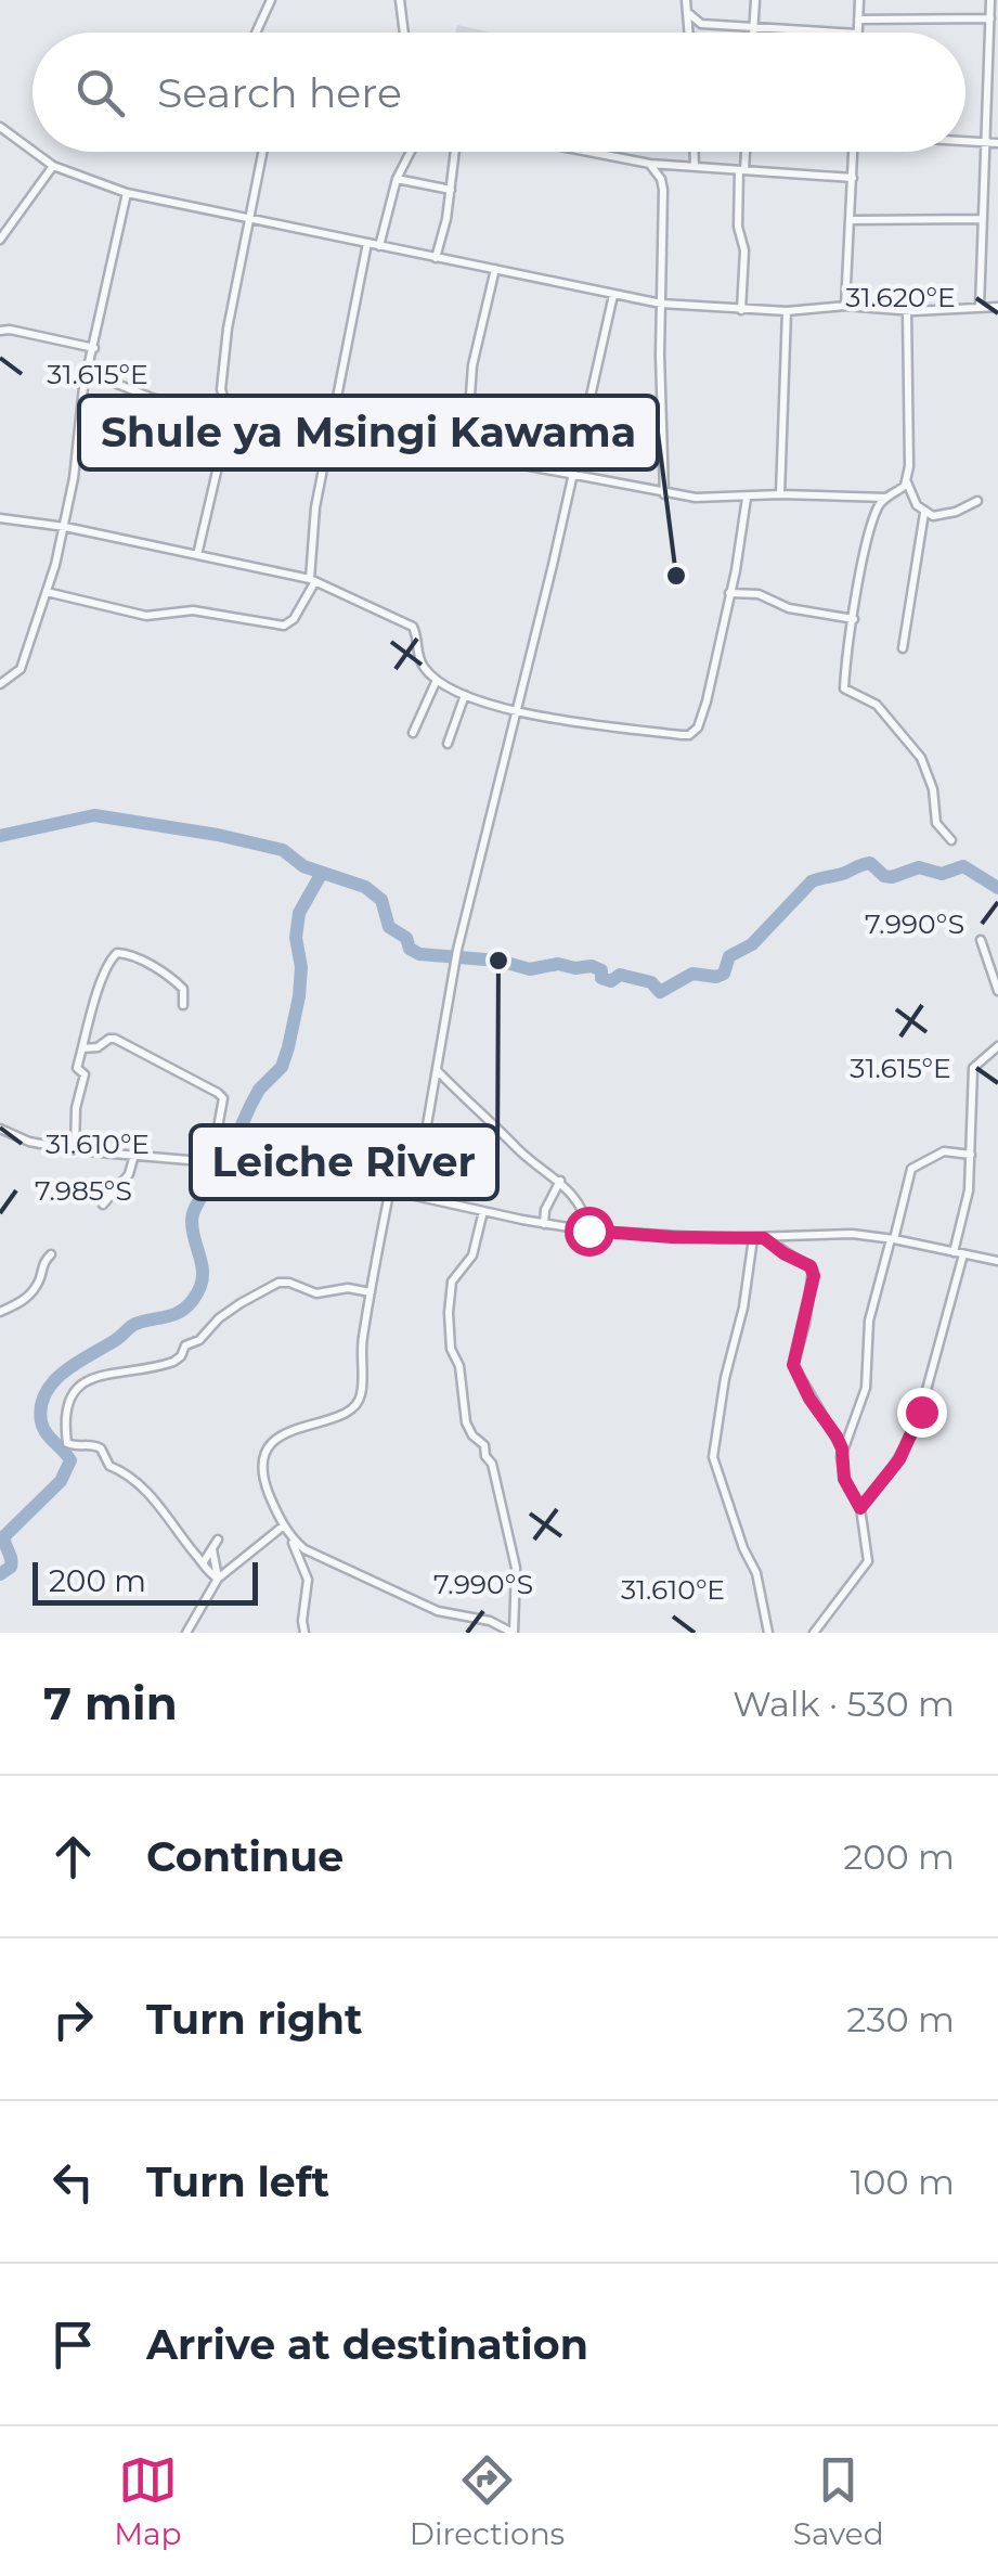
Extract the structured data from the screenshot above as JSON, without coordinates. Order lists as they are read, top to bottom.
{
  "places": ["Shule ya Msingi Kawama", "Leiche River"],
  "scale_bar": "200 m",
  "page": {
    "search": "Search here",
    "scale": "200 m",
    "heading": ["7 min", "Walk · 530 m"],
    "list": [
      ["Continue", "200 m"],
      ["Turn right", "230 m"],
      ["Turn left", "100 m"],
      "Arrive at destination"
    ],
    "nav": ["Map", "Directions", "Saved"]
  },
  "coordinates": [
    "31.620°E",
    "31.615°E",
    "7.990°S",
    "31.610°E",
    "7.985°S"
  ]
}
